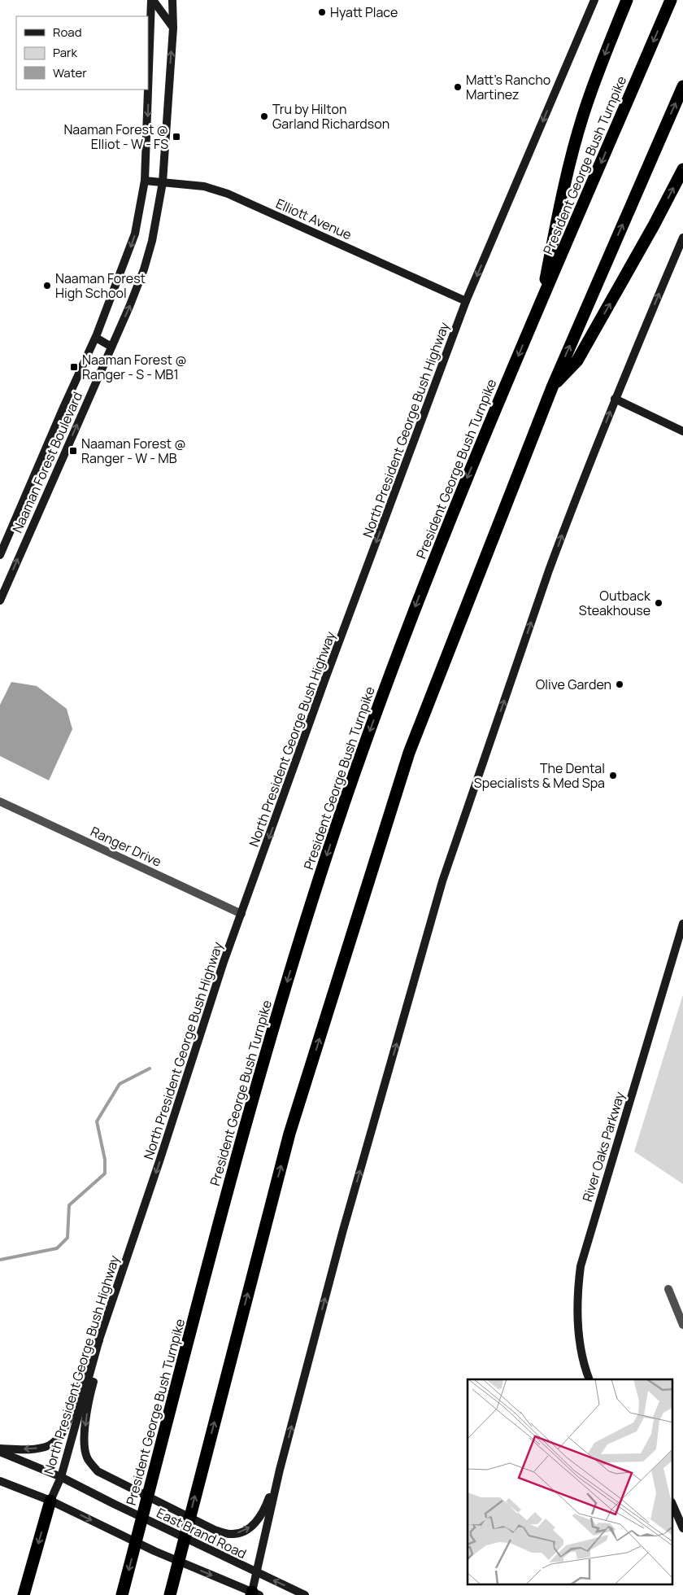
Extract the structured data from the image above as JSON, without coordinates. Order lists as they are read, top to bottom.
{
  "streets": {
    "highway": ["President George Bush Turnpike"],
    "main road": [
      "Elliott Avenue",
      "North President George Bush Highway",
      "Naaman Forest Boulevard",
      "River Oaks Parkway",
      "East Brand Road"
    ],
    "street": ["Ranger Drive"]
  },
  "crossings": [
    ["Elliott Avenue", "North President George Bush Highway"],
    ["Elliott Avenue", "Naaman Forest Boulevard"],
    ["North President George Bush Highway", "Ranger Drive"],
    ["North President George Bush Highway", "East Brand Road"]
  ],
  "one_way": ["North President George Bush Highway"],
  "places": {
    "other": [
      "Hyatt Place",
      "Matt's Rancho Martinez",
      "Tru by Hilton Garland Richardson",
      "Naaman Forest High School",
      "Outback Steakhouse",
      "Olive Garden",
      "The Dental Specialists & Med Spa"
    ],
    "transit": ["Naaman Forest @ Elliot - W - FS", "Naaman Forest @ Ranger - S - MB1", "Naaman Forest @ Ranger - W - MB"]
  },
  "legend": ["Road", "Park", "Water"]
}
